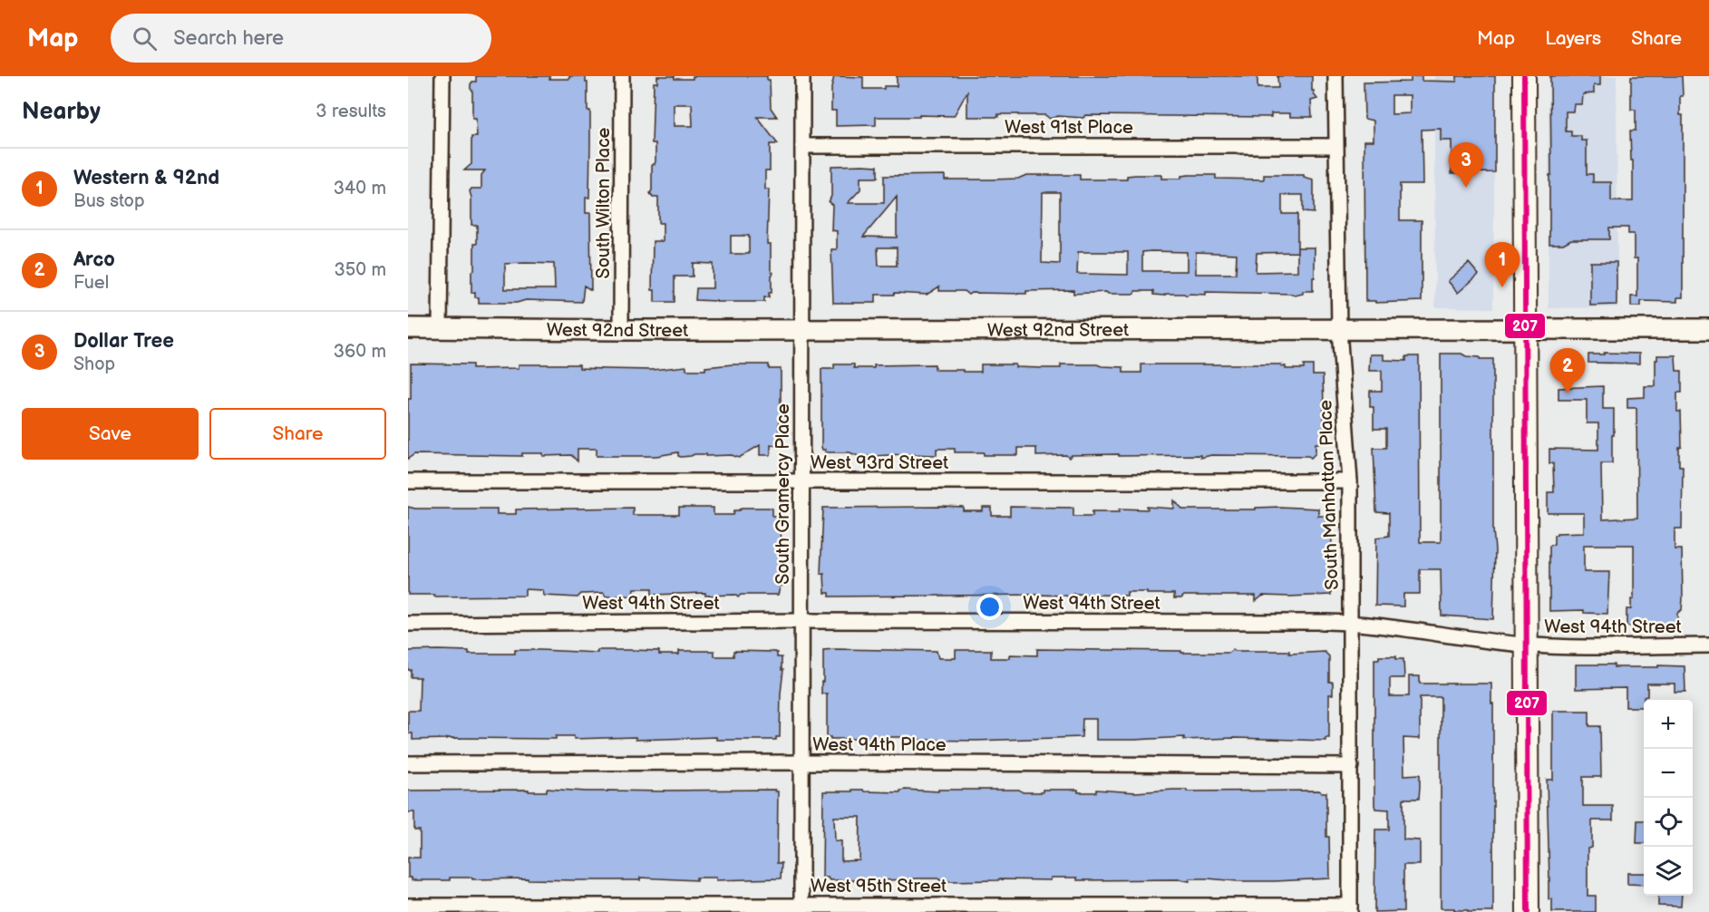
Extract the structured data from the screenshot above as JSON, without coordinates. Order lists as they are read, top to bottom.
{
  "streets": {
    "street": [
      "West 91st Place",
      "South Wilton Place",
      "West 92nd Street",
      "West 93rd Street",
      "South Gramercy Place",
      "South Manhattan Place",
      "West 94th Street",
      "West 94th Place",
      "West 95th Street"
    ]
  },
  "crossings": [
    ["West 91st Place", "South Gramercy Place"],
    ["West 91st Place", "South Manhattan Place"],
    ["South Wilton Place", "West 92nd Street"],
    ["West 92nd Street", "South Gramercy Place"],
    ["West 92nd Street", "South Manhattan Place"],
    ["West 93rd Street", "South Gramercy Place"],
    ["West 93rd Street", "South Manhattan Place"],
    ["South Gramercy Place", "West 94th Street"],
    ["South Gramercy Place", "West 94th Place"],
    ["South Gramercy Place", "West 95th Street"],
    ["South Manhattan Place", "West 94th Street"],
    ["South Manhattan Place", "West 94th Place"],
    ["South Manhattan Place", "West 95th Street"]
  ],
  "lines": ["transit line 207"],
  "page": {
    "header": "Map",
    "search": "Search here",
    "nav": ["Map", "Layers", "Share"],
    "heading": ["Nearby", "3 results"],
    "pins": ["3", "1", "2"],
    "list": [
      {
        "mark": "1",
        "name": "Western & 92nd",
        "note": "Bus stop",
        "value": "340 m"
      },
      {
        "mark": "2",
        "name": "Arco",
        "note": "Fuel",
        "value": "350 m"
      },
      {
        "mark": "3",
        "name": "Dollar Tree",
        "note": "Shop",
        "value": "360 m"
      }
    ],
    "buttons": ["Save", "Share"],
    "map_buttons": ["+", "−"]
  }
}
